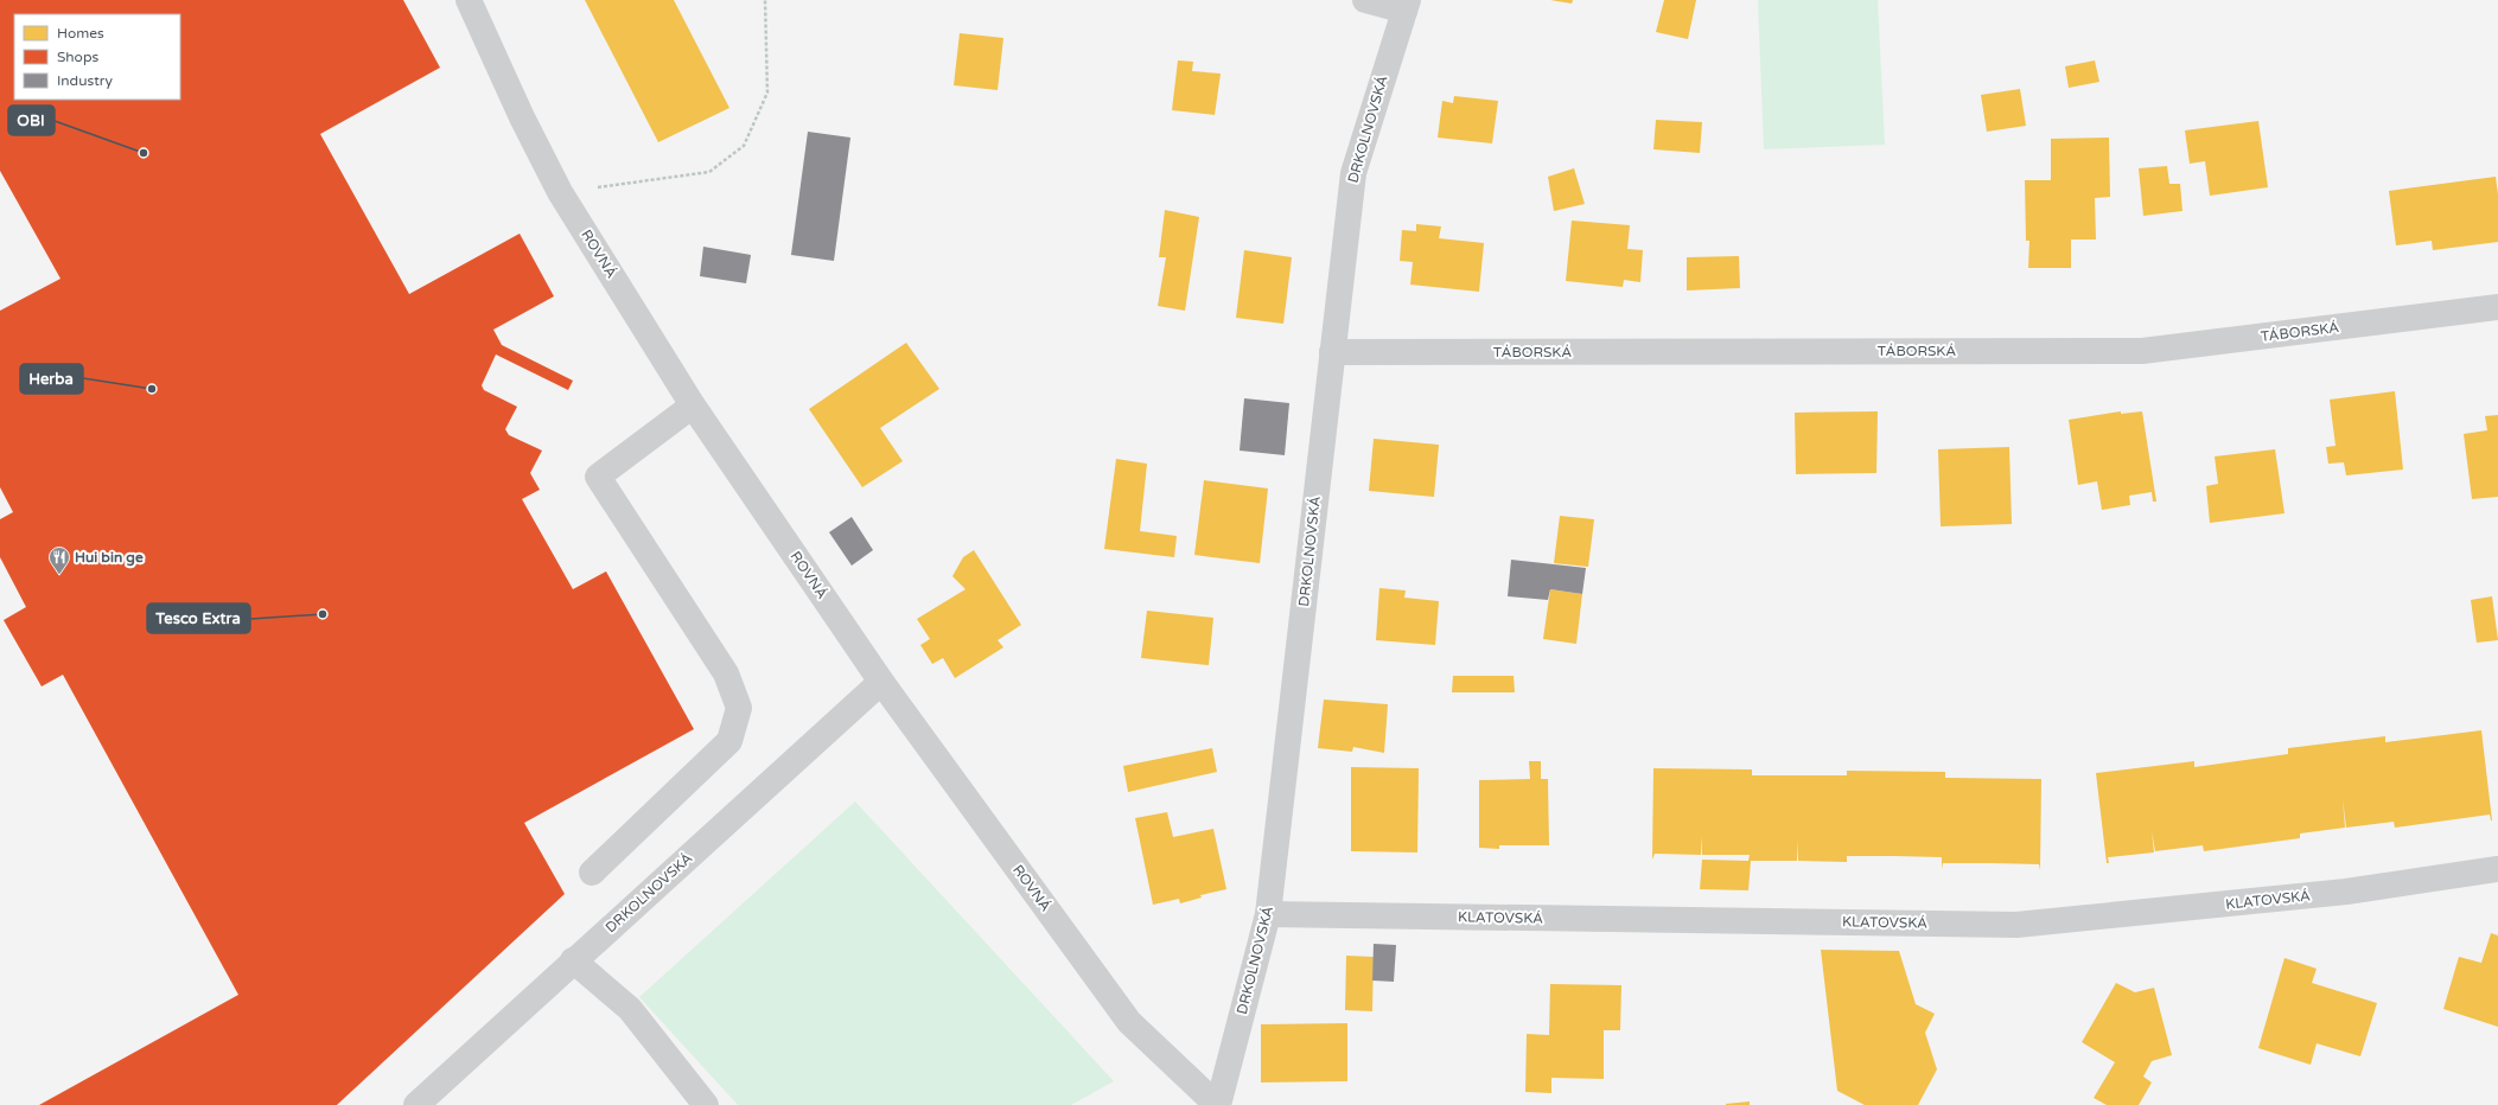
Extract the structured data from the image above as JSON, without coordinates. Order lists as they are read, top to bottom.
{
  "streets": {
    "street": [
      "DRKOLNOVSKÁ",
      "ROVNÁ",
      "TÁBORSKÁ",
      "KLATOVSKÁ"
    ]
  },
  "crossings": [
    ["DRKOLNOVSKÁ", "ROVNÁ"],
    ["DRKOLNOVSKÁ", "TÁBORSKÁ"],
    ["DRKOLNOVSKÁ", "KLATOVSKÁ"]
  ],
  "places": {
    "other": ["OBI", "Herba", "Tesco Extra"],
    "restaurant": ["Hui bin ge"]
  },
  "legend": ["Homes", "Shops", "Industry"]
}
